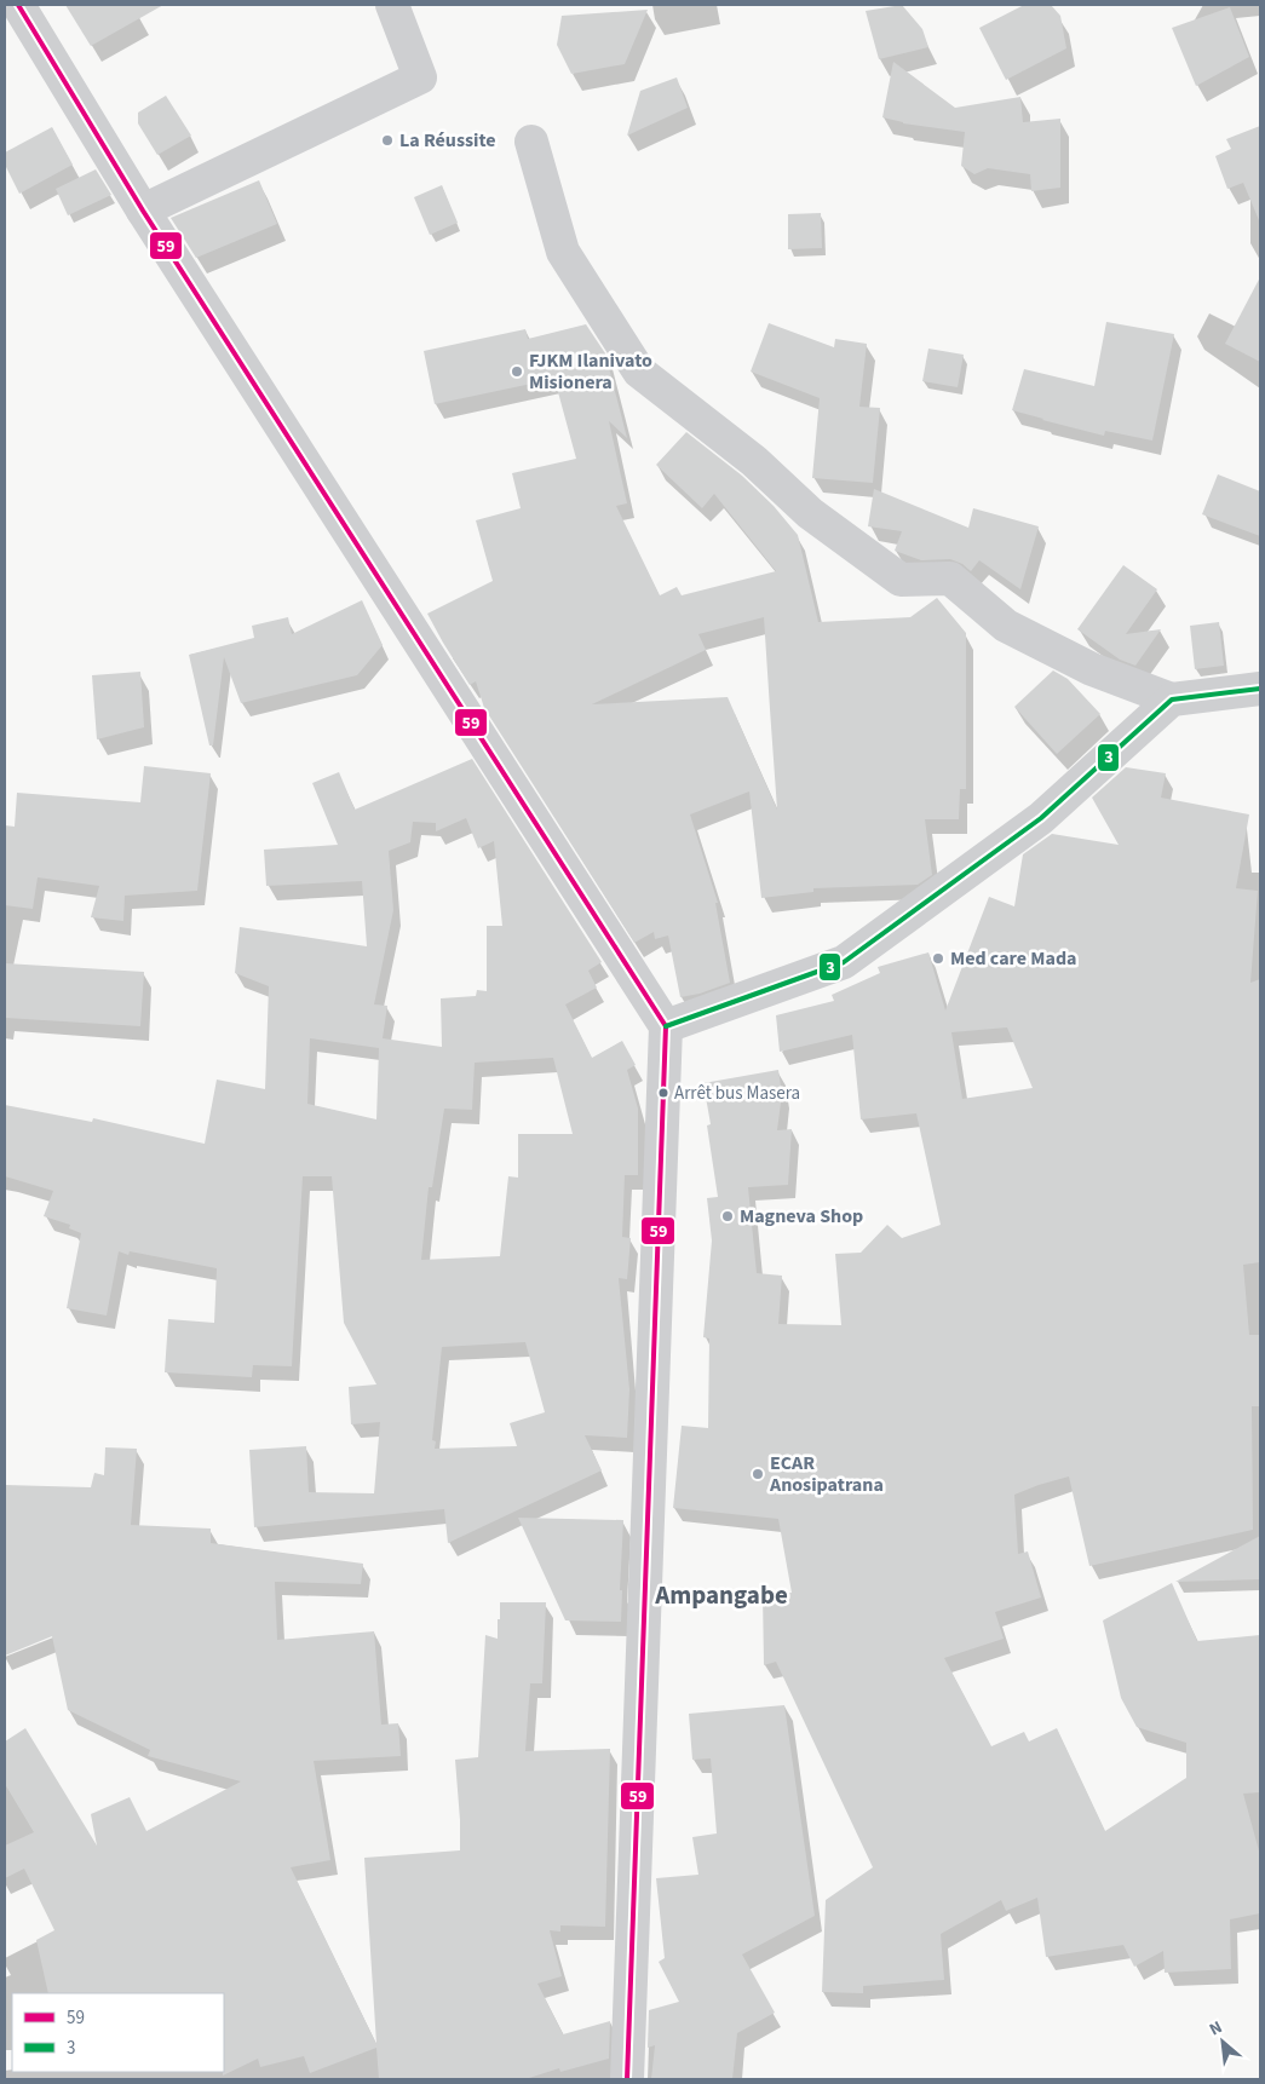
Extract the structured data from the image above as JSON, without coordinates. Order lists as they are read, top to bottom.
{
  "districts": ["Ampangabe"],
  "places": [
    "La Réussite",
    "FJKM Ilanivato Misionera",
    "Med care Mada",
    "Arrêt bus Masera",
    "Magneva Shop",
    "ECAR Anosipatrana"
  ],
  "lines": ["transit line 59", "transit line 3"],
  "legend": ["59", "3"],
  "north": "top left"
}
